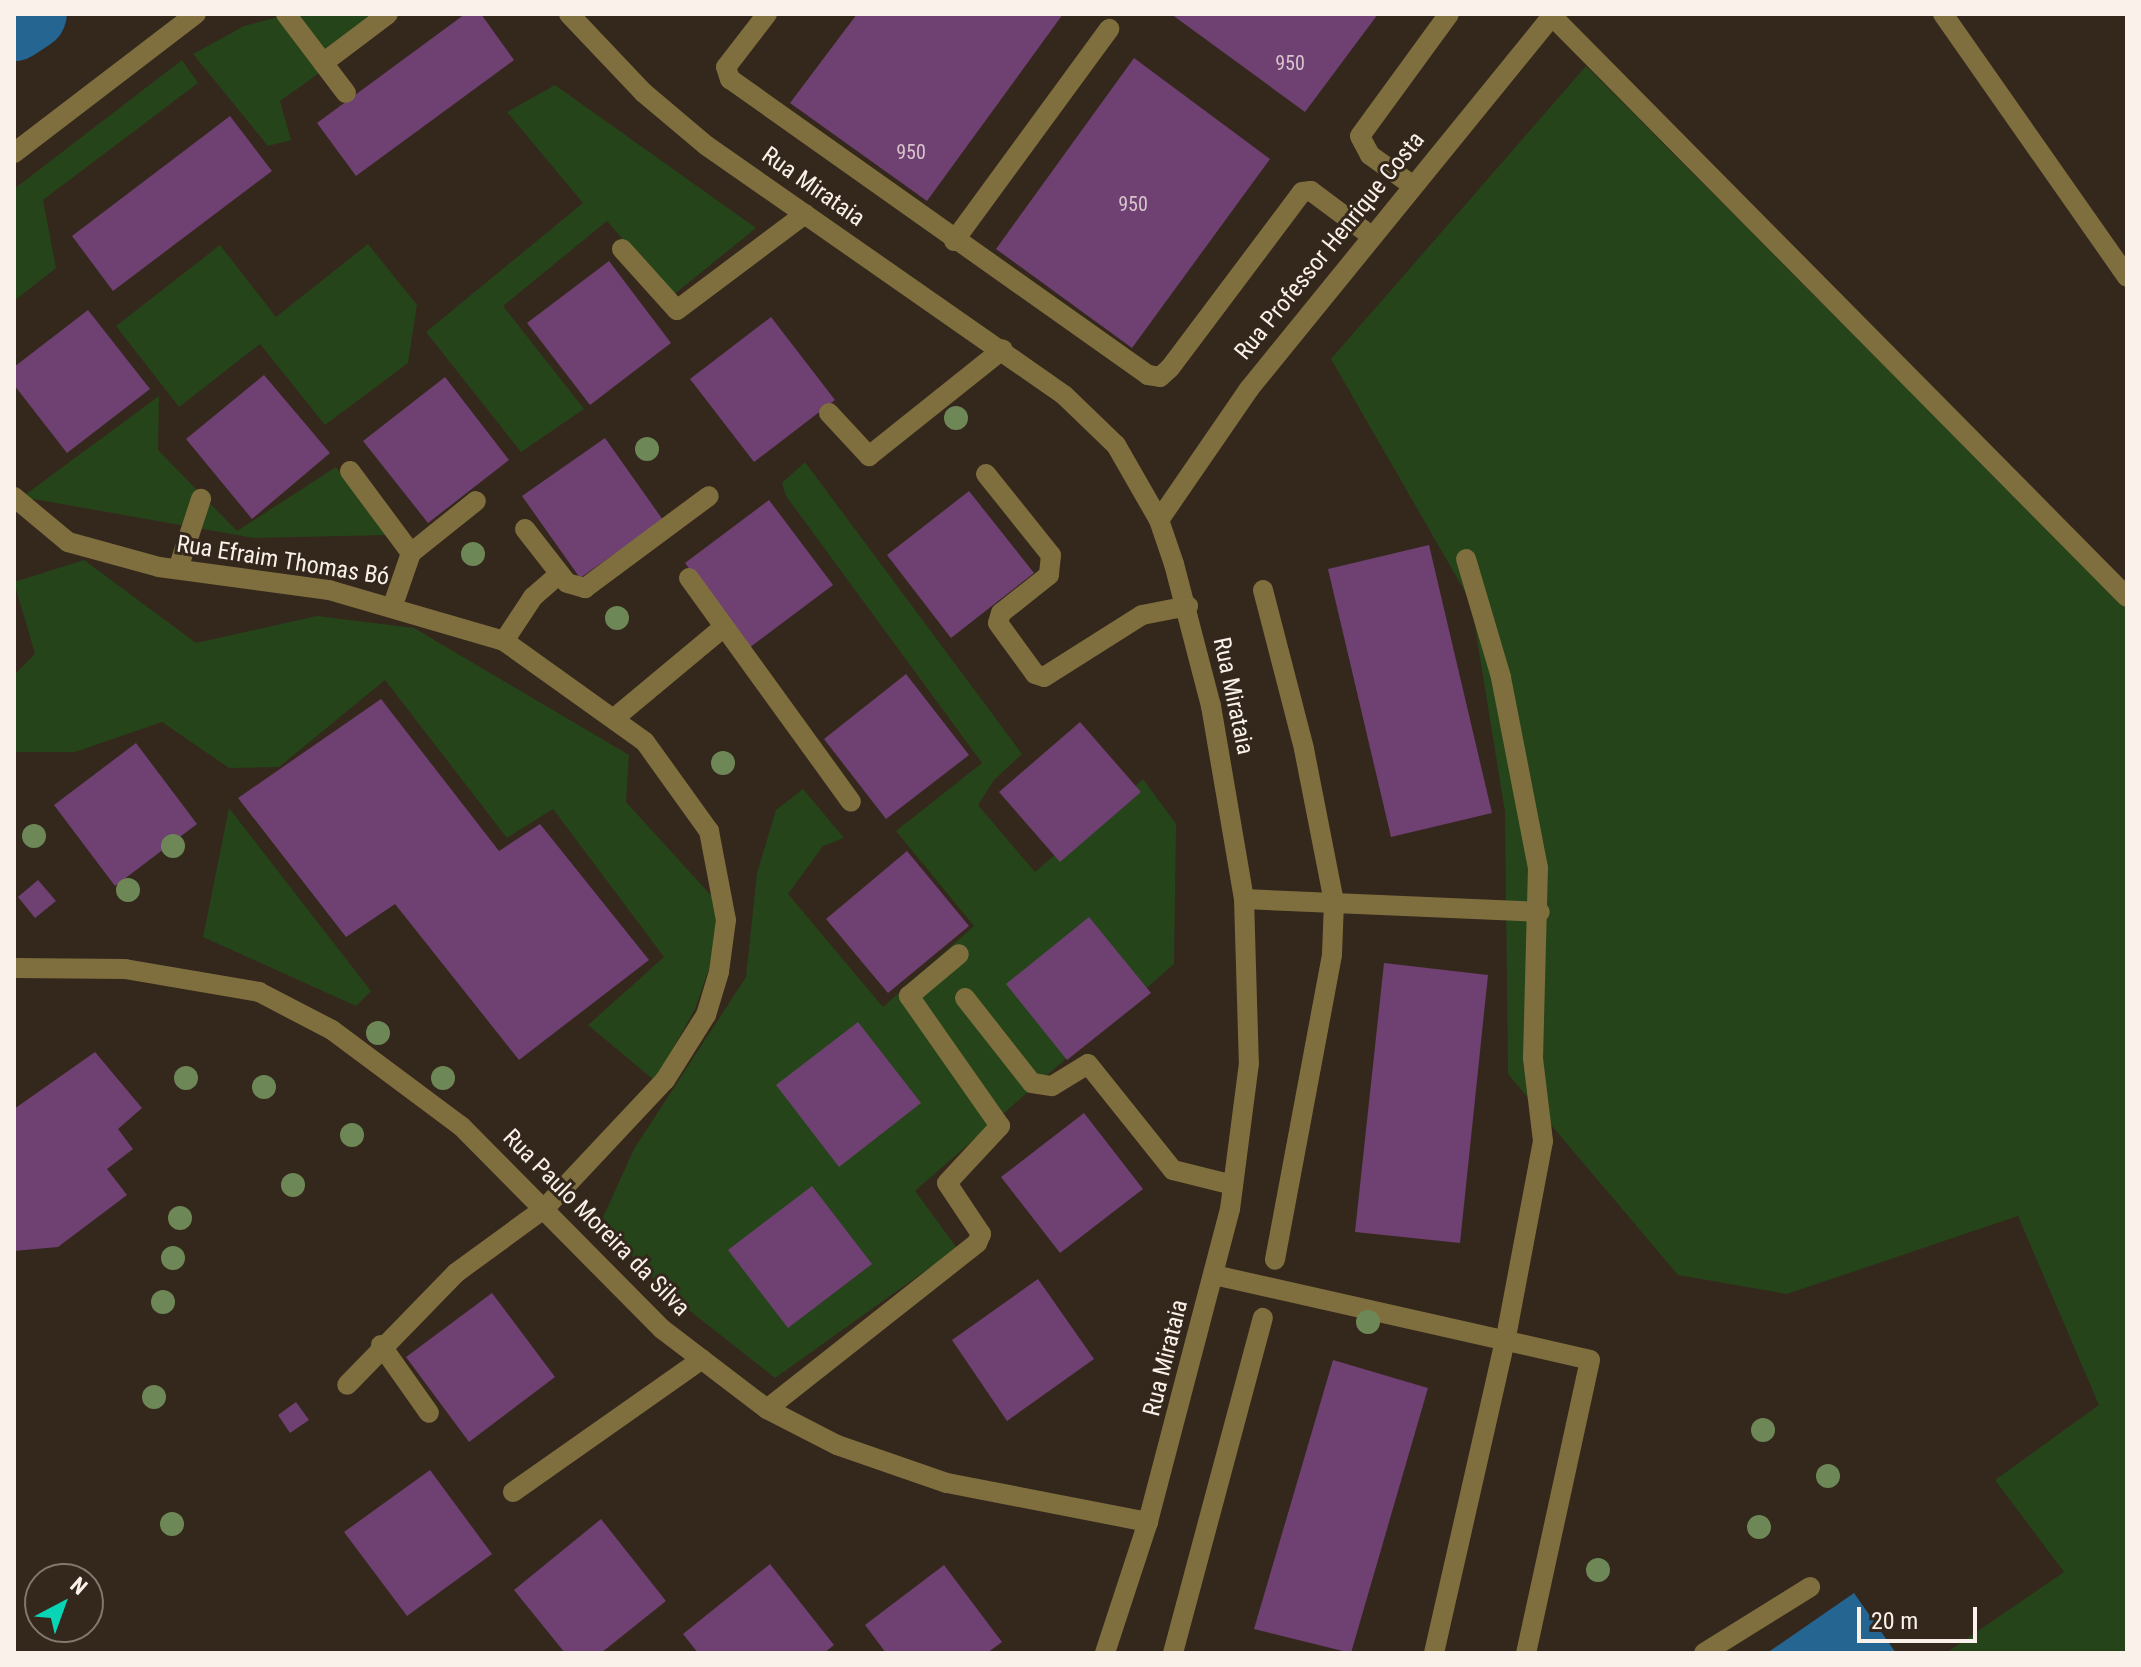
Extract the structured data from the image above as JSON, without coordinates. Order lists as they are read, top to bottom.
{
  "streets": {
    "street": [
      "Rua Mirataia",
      "Rua Professor Henrique Costa",
      "Rua Efraim Thomas Bó",
      "Rua Paulo Moreira da Silva"
    ]
  },
  "crossings": [
    ["Rua Mirataia", "Rua Professor Henrique Costa"],
    ["Rua Mirataia", "Rua Paulo Moreira da Silva"],
    ["Rua Efraim Thomas Bó", "Rua Paulo Moreira da Silva"]
  ],
  "house_numbers": ["950", "950", "950"],
  "scale_bar": "20 m",
  "north": "top right"
}
